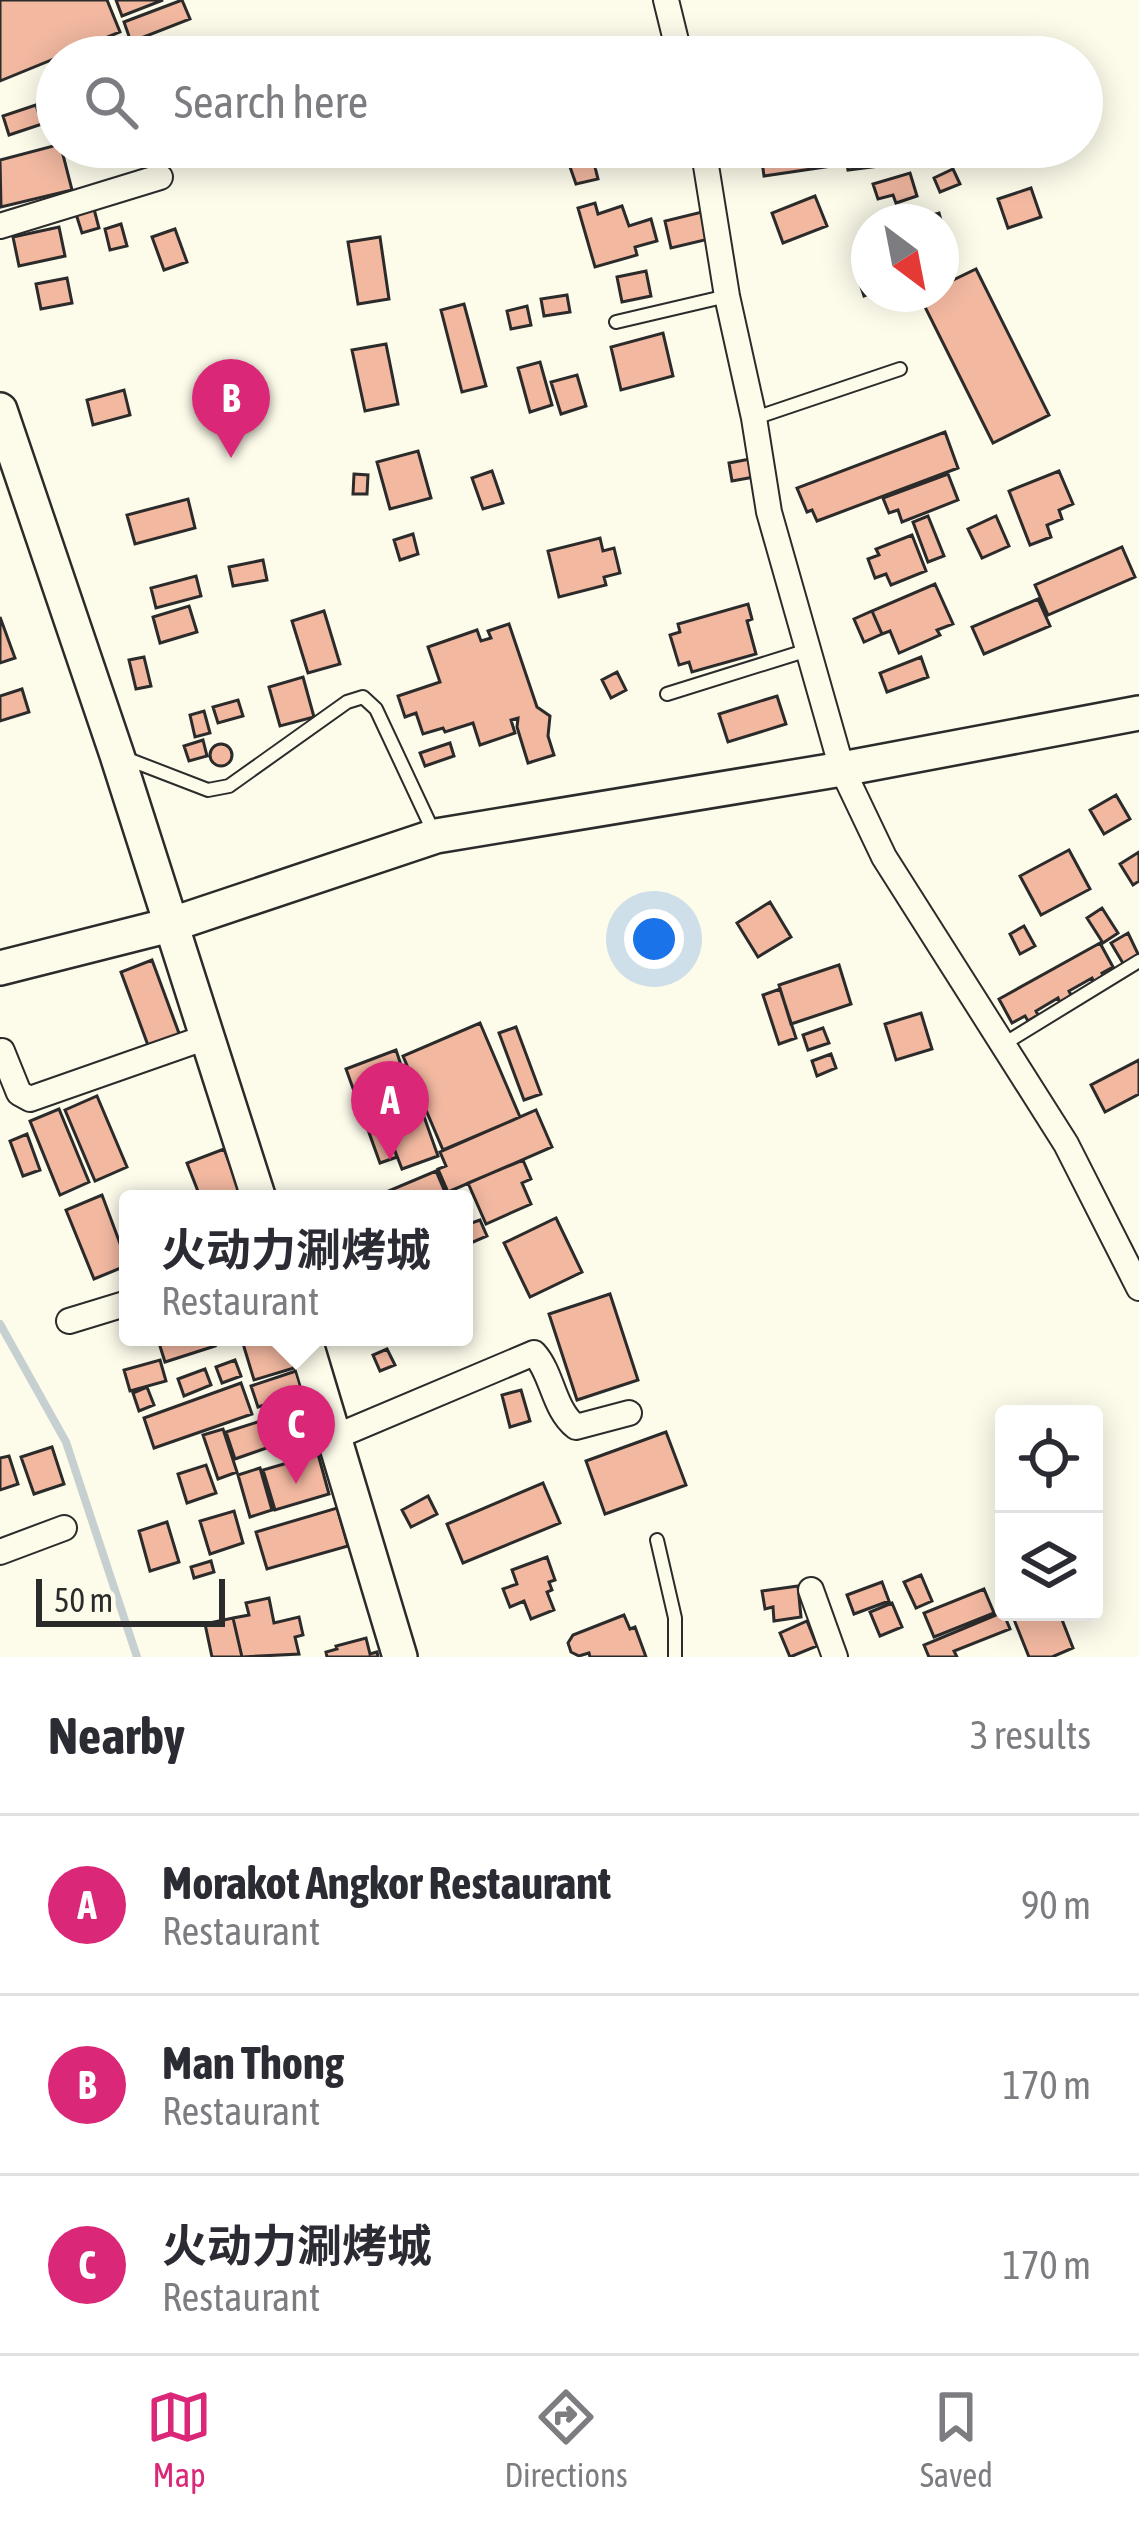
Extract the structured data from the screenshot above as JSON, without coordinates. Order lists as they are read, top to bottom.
{
  "scale_bar": "50 m",
  "north": "bottom right",
  "page": {
    "search": "Search here",
    "pins": ["B", "A", "C"],
    "popup": ["火动力涮烤城", "Restaurant"],
    "scale": "50 m",
    "heading": ["Nearby", "3 results"],
    "list": [
      {
        "mark": "A",
        "name": "Morakot Angkor Restaurant",
        "note": "Restaurant",
        "value": "90 m"
      },
      {
        "mark": "B",
        "name": "Man Thong",
        "note": "Restaurant",
        "value": "170 m"
      },
      {
        "mark": "C",
        "name": "火动力涮烤城",
        "note": "Restaurant",
        "value": "170 m"
      }
    ],
    "nav": ["Map", "Directions", "Saved"]
  }
}
